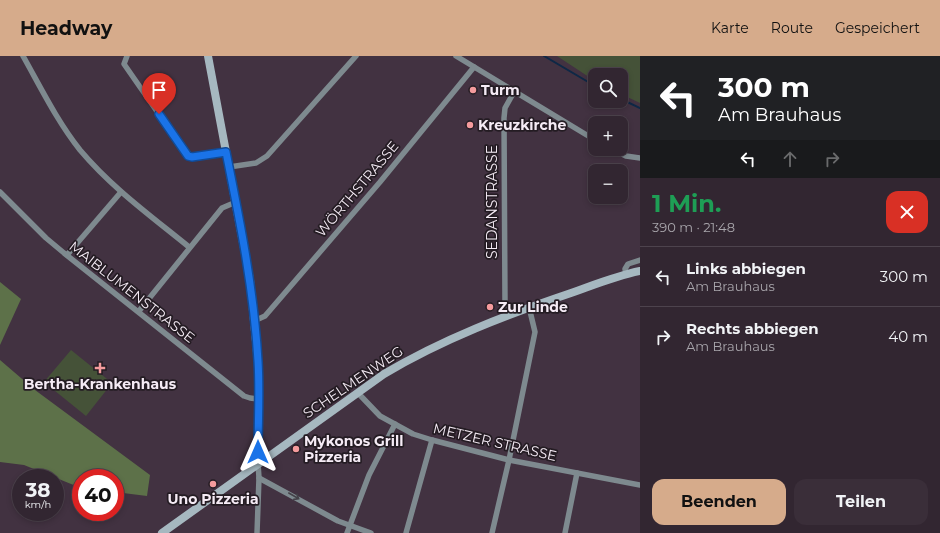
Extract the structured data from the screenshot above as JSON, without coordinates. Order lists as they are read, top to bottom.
{
  "streets": {
    "street": [
      "WÖRTHSTRASSE",
      "SEDANSTRASSE",
      "MAIBLUMENSTRASSE",
      "SCHELMENWEG",
      "METZER STRASSE"
    ]
  },
  "crossings": [
    ["SEDANSTRASSE", "SCHELMENWEG"],
    ["SCHELMENWEG", "METZER STRASSE"]
  ],
  "places": {
    "other": [
      "Turm",
      "Kreuzkirche",
      "Zur Linde",
      "Mykonos Grill Pizzeria",
      "Uno Pizzeria"
    ],
    "health": ["Bertha-Krankenhaus"]
  },
  "page": {
    "header": "Headway",
    "nav": ["Karte", "Route", "Gespeichert"],
    "turn": ["300 m", "Am Brauhaus"],
    "map_buttons": ["+", "−"],
    "heading": ["1 Min.", "390 m · 21:48"],
    "list": [
      {
        "name": "Links abbiegen",
        "note": "Am Brauhaus",
        "value": "300 m"
      },
      {
        "name": "Rechts abbiegen",
        "note": "Am Brauhaus",
        "value": "40 m"
      }
    ],
    "speed": "38 km/h",
    "limit": "40",
    "buttons": ["Beenden", "Teilen"]
  }
}
